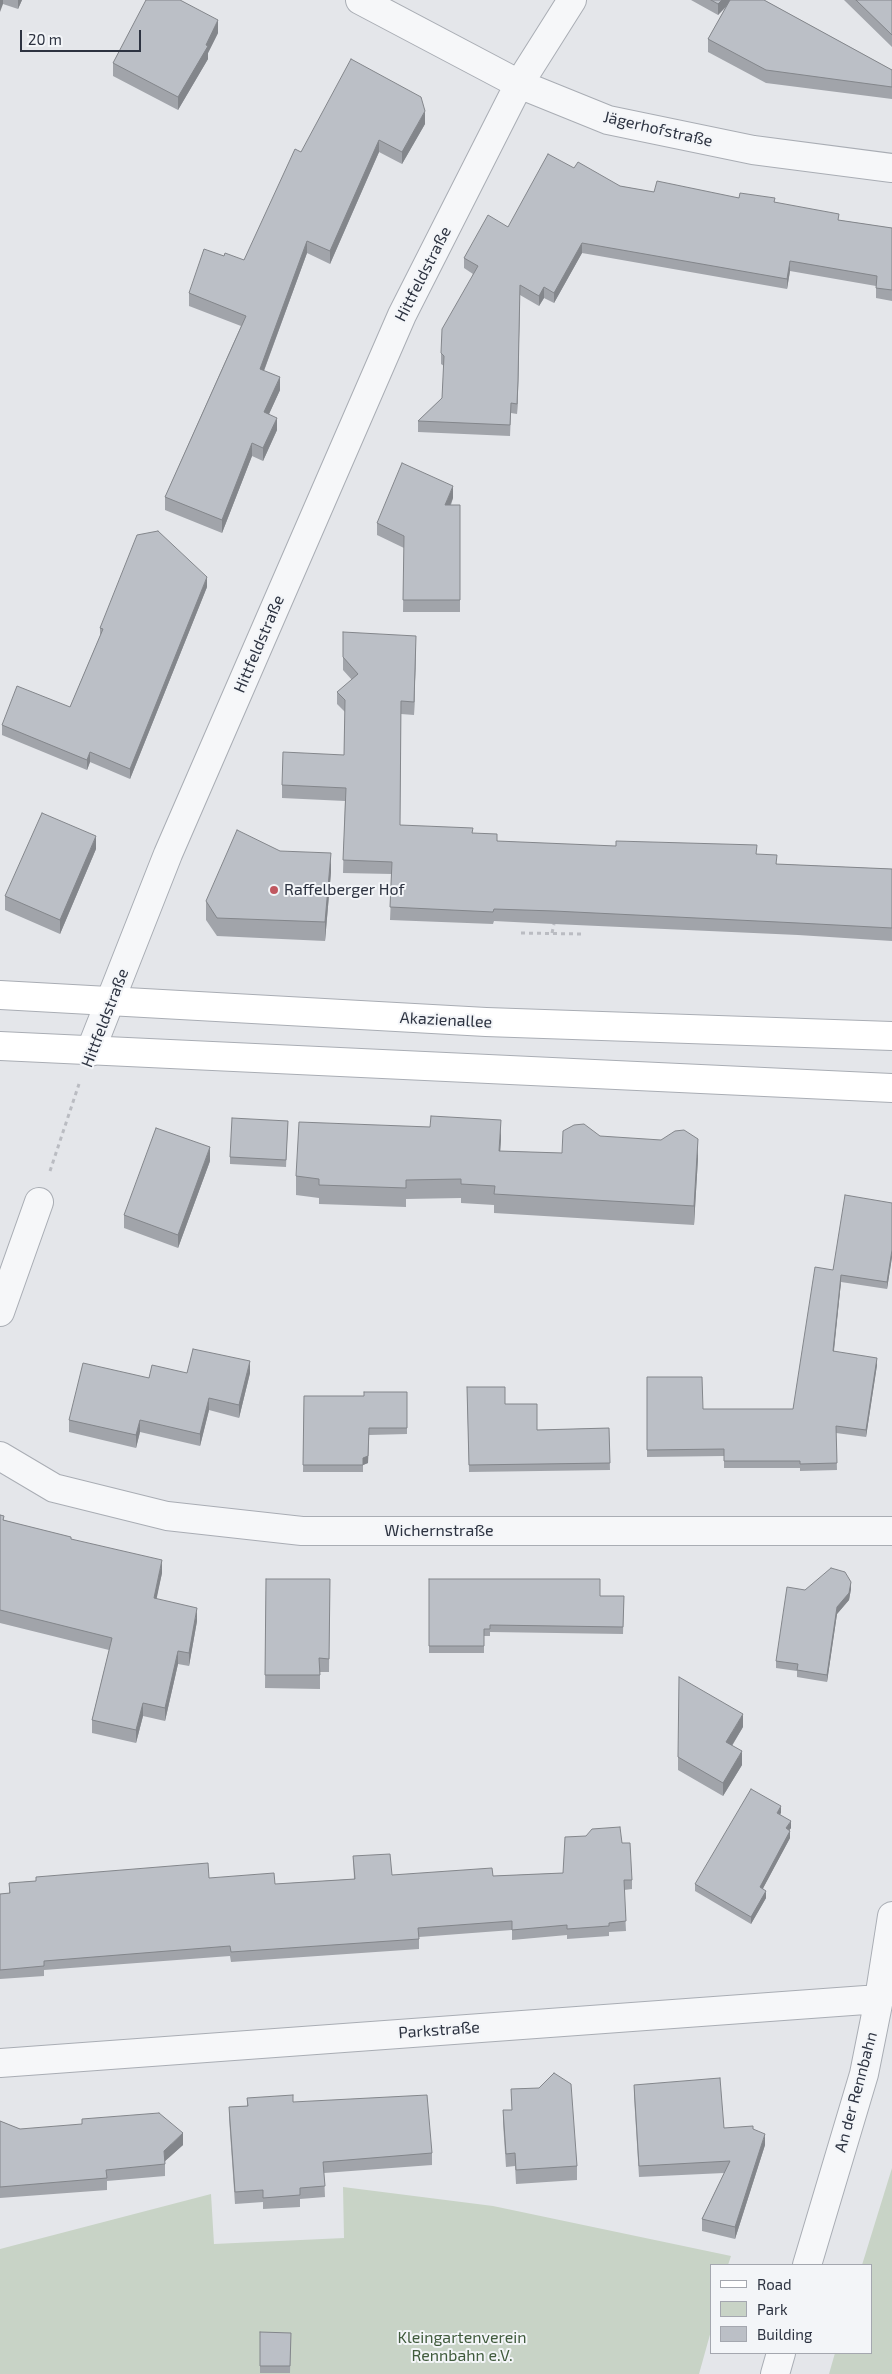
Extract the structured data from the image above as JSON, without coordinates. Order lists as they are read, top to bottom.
{
  "streets": {
    "main road": ["Akazienallee"],
    "street": [
      "Jägerhofstraße",
      "Hittfeldstraße",
      "Wichernstraße",
      "Parkstraße",
      "An der Rennbahn"
    ]
  },
  "crossings": [
    ["Jägerhofstraße", "Hittfeldstraße"],
    ["Hittfeldstraße", "Akazienallee"],
    ["Parkstraße", "An der Rennbahn"]
  ],
  "parks": ["Kleingartenverein Rennbahn e.V."],
  "places": ["Raffelberger Hof"],
  "legend": ["Road", "Park", "Building"],
  "scale_bar": "20 m"
}
